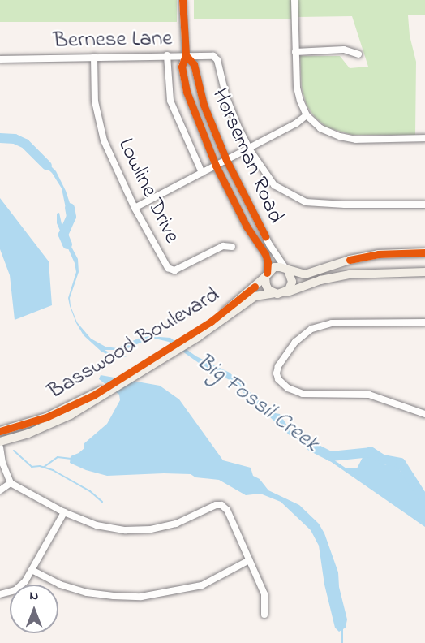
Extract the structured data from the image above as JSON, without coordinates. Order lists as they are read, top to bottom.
{
  "streets": {
    "main road": ["Basswood Boulevard"],
    "street": ["Bernese Lane", "Horseman Road", "Lowline Drive"]
  },
  "crossings": [
    ["Bernese Lane", "Horseman Road"],
    ["Bernese Lane", "Lowline Drive"],
    ["Horseman Road", "Basswood Boulevard"]
  ],
  "water": ["Big Fossil Creek"],
  "north": "top"
}
